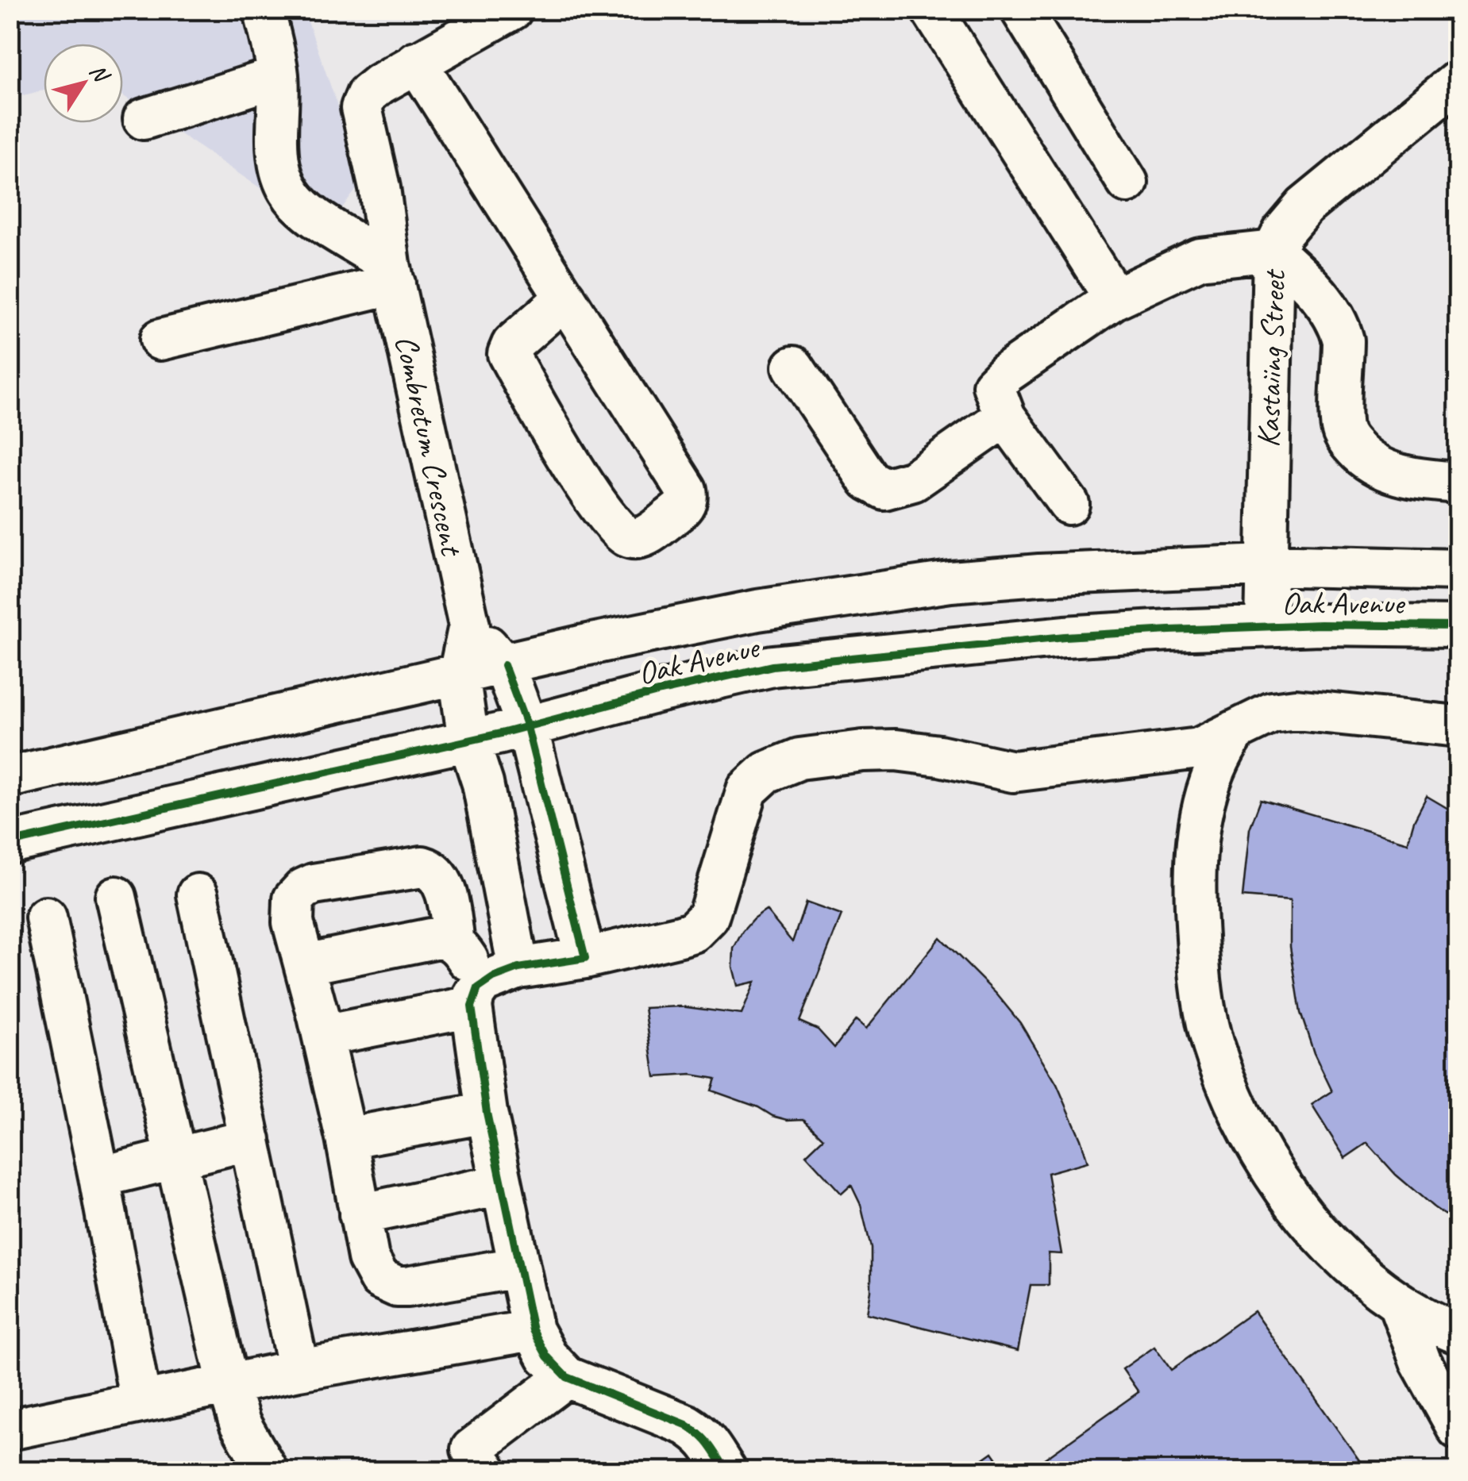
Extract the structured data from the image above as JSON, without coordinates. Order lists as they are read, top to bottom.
{
  "streets": {
    "street": ["Kastaiing Street", "Combretum Crescent", "Oak Avenue"]
  },
  "crossings": [
    ["Kastaiing Street", "Oak Avenue"],
    ["Combretum Crescent", "Oak Avenue"]
  ],
  "north": "top right"
}
